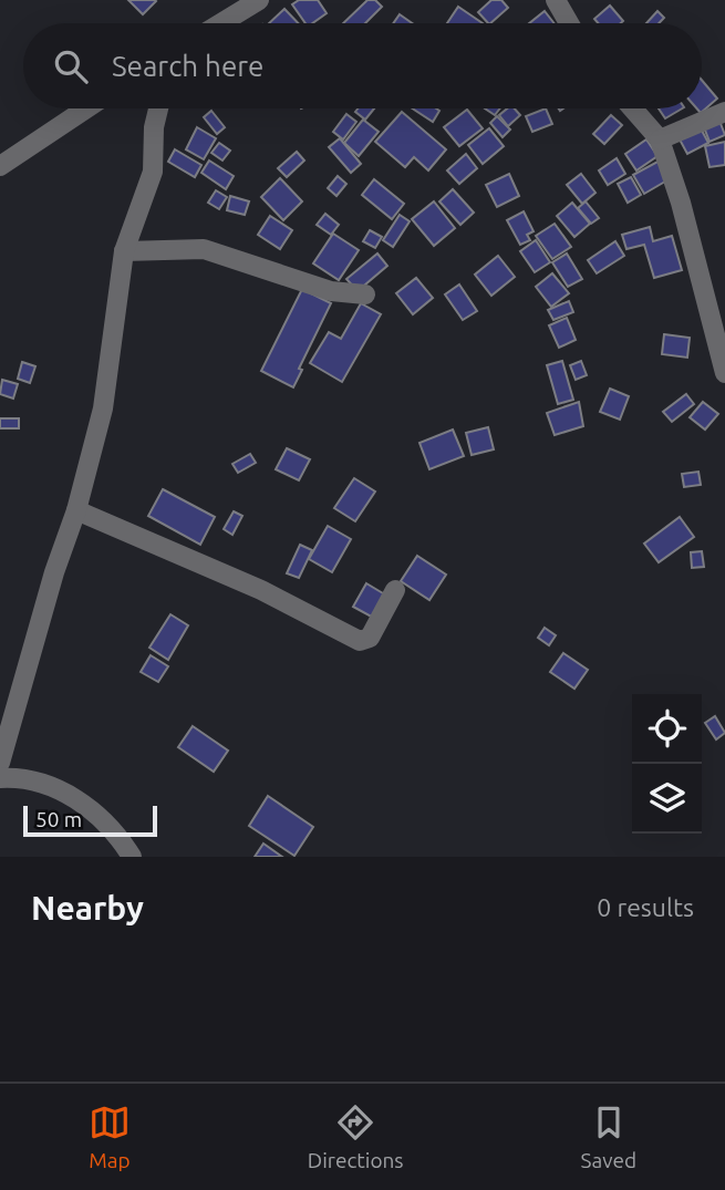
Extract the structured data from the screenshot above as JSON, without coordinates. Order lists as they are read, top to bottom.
{
  "scale_bar": "50 m",
  "page": {
    "search": "Search here",
    "scale": "50 m",
    "heading": ["Nearby", "0 results"],
    "nav": ["Map", "Directions", "Saved"]
  }
}
